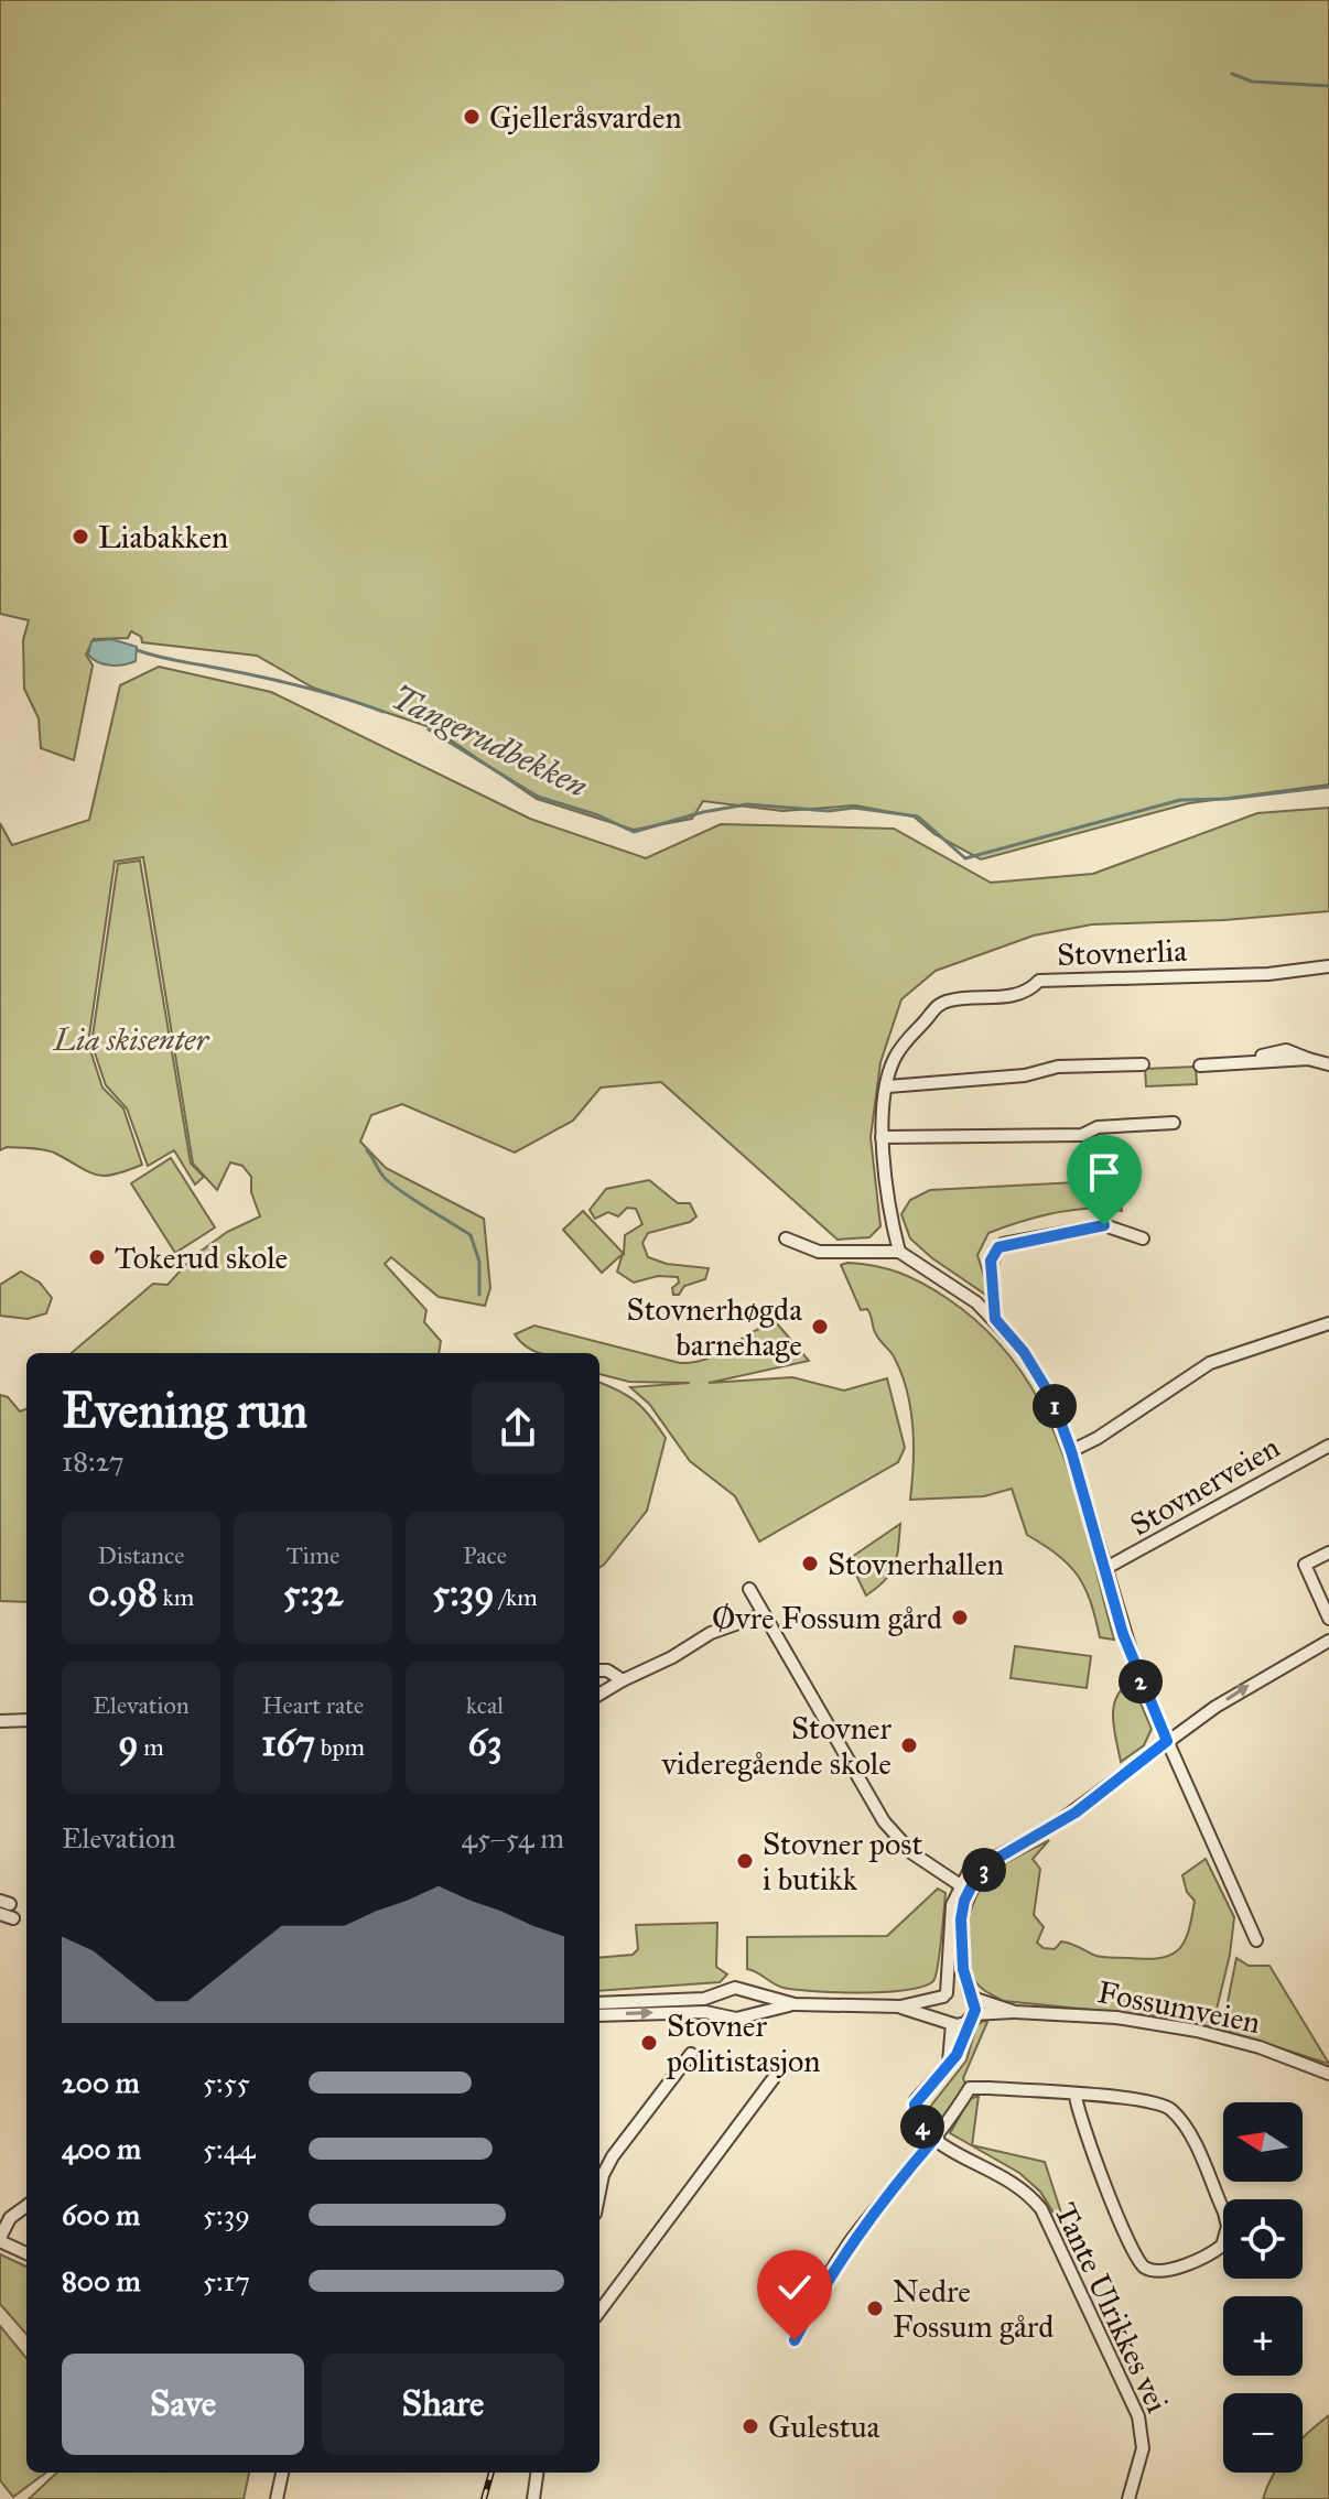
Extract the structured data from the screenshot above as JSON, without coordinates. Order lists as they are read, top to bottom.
{
  "streets": {
    "street": [
      "Stovnerlia",
      "Stovnerveien",
      "Fossumveien",
      "Tante Ulrikkes vei"
    ]
  },
  "water": ["Tangerudbekken"],
  "parks": ["Lia skisenter"],
  "places": [
    "Gjelleråsvarden",
    "Liabakken",
    "Tokerud skole",
    "Stovnerhøgda barnehage",
    "Stovnerhallen",
    "Øvre Fossum gård",
    "Stovner videregående skole",
    "Stovner post i butikk",
    "Stovner politistasjon",
    "Nedre Fossum gård",
    "Gulestua"
  ],
  "north": "left",
  "page": {
    "heading": ["Evening run", "18:27"],
    "pins": [
      "1",
      "2",
      "3",
      "4"
    ],
    "stats": [
      ["Distance", "0.98 km"],
      ["Time", "5:32"],
      ["Pace", "5:39 /km"],
      ["Elevation", "9 m"],
      ["Heart rate", "167 bpm"],
      ["kcal", "63"]
    ],
    "chart": ["Elevation", "45–54 m"],
    "list": [
      {
        "name": "200 m",
        "note": "5:55"
      },
      {
        "name": "400 m",
        "note": "5:44"
      },
      {
        "name": "600 m",
        "note": "5:39"
      },
      {
        "name": "800 m",
        "note": "5:17"
      }
    ],
    "map_buttons": ["+", "−"],
    "buttons": ["Save", "Share"]
  }
}
